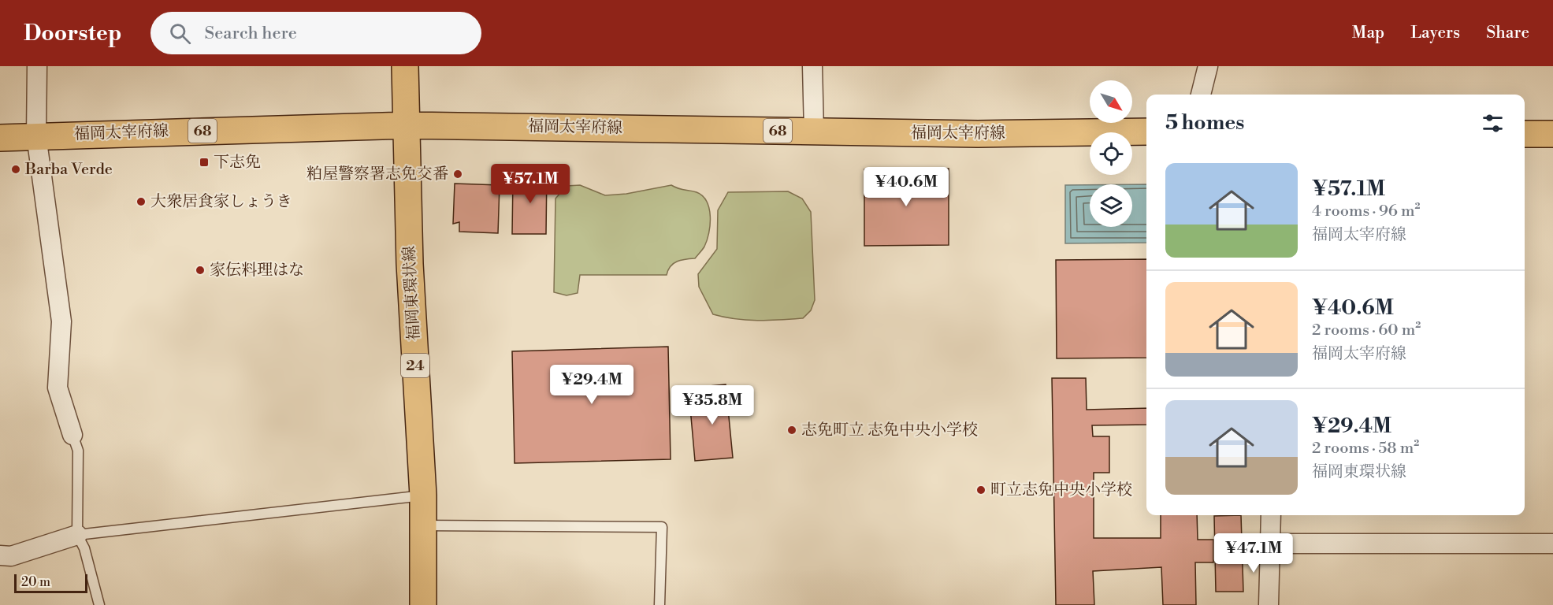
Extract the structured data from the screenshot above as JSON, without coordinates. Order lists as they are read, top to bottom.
{
  "streets": {
    "main road": [
      "福岡太宰府線",
      "68",
      "福岡東環状線",
      "24"
    ]
  },
  "crossings": [
    ["福岡太宰府線", "福岡東環状線"]
  ],
  "places": {
    "transit": ["下志免"],
    "other": [
      "Barba Verde",
      "粕屋警察署志免交番",
      "大衆居食家しょうき",
      "家伝料理はな",
      "志免町立 志免中央小学校",
      "町立志免中央小学校"
    ]
  },
  "scale_bar": "20 m",
  "north": "bottom right",
  "page": {
    "header": "Doorstep",
    "search": "Search here",
    "nav": ["Map", "Layers", "Share"],
    "heading": "5 homes",
    "list": [
      {
        "name": "¥57.1M",
        "note": "4 rooms · 96 m² · 福岡太宰府線"
      },
      {
        "name": "¥40.6M",
        "note": "2 rooms · 60 m² · 福岡太宰府線"
      },
      {
        "name": "¥29.4M",
        "note": "2 rooms · 58 m² · 福岡東環状線"
      }
    ],
    "price": [
      "¥57.1M",
      "¥40.6M",
      "¥29.4M",
      "¥35.8M",
      "¥47.1M"
    ],
    "scale": "20 m"
  }
}
